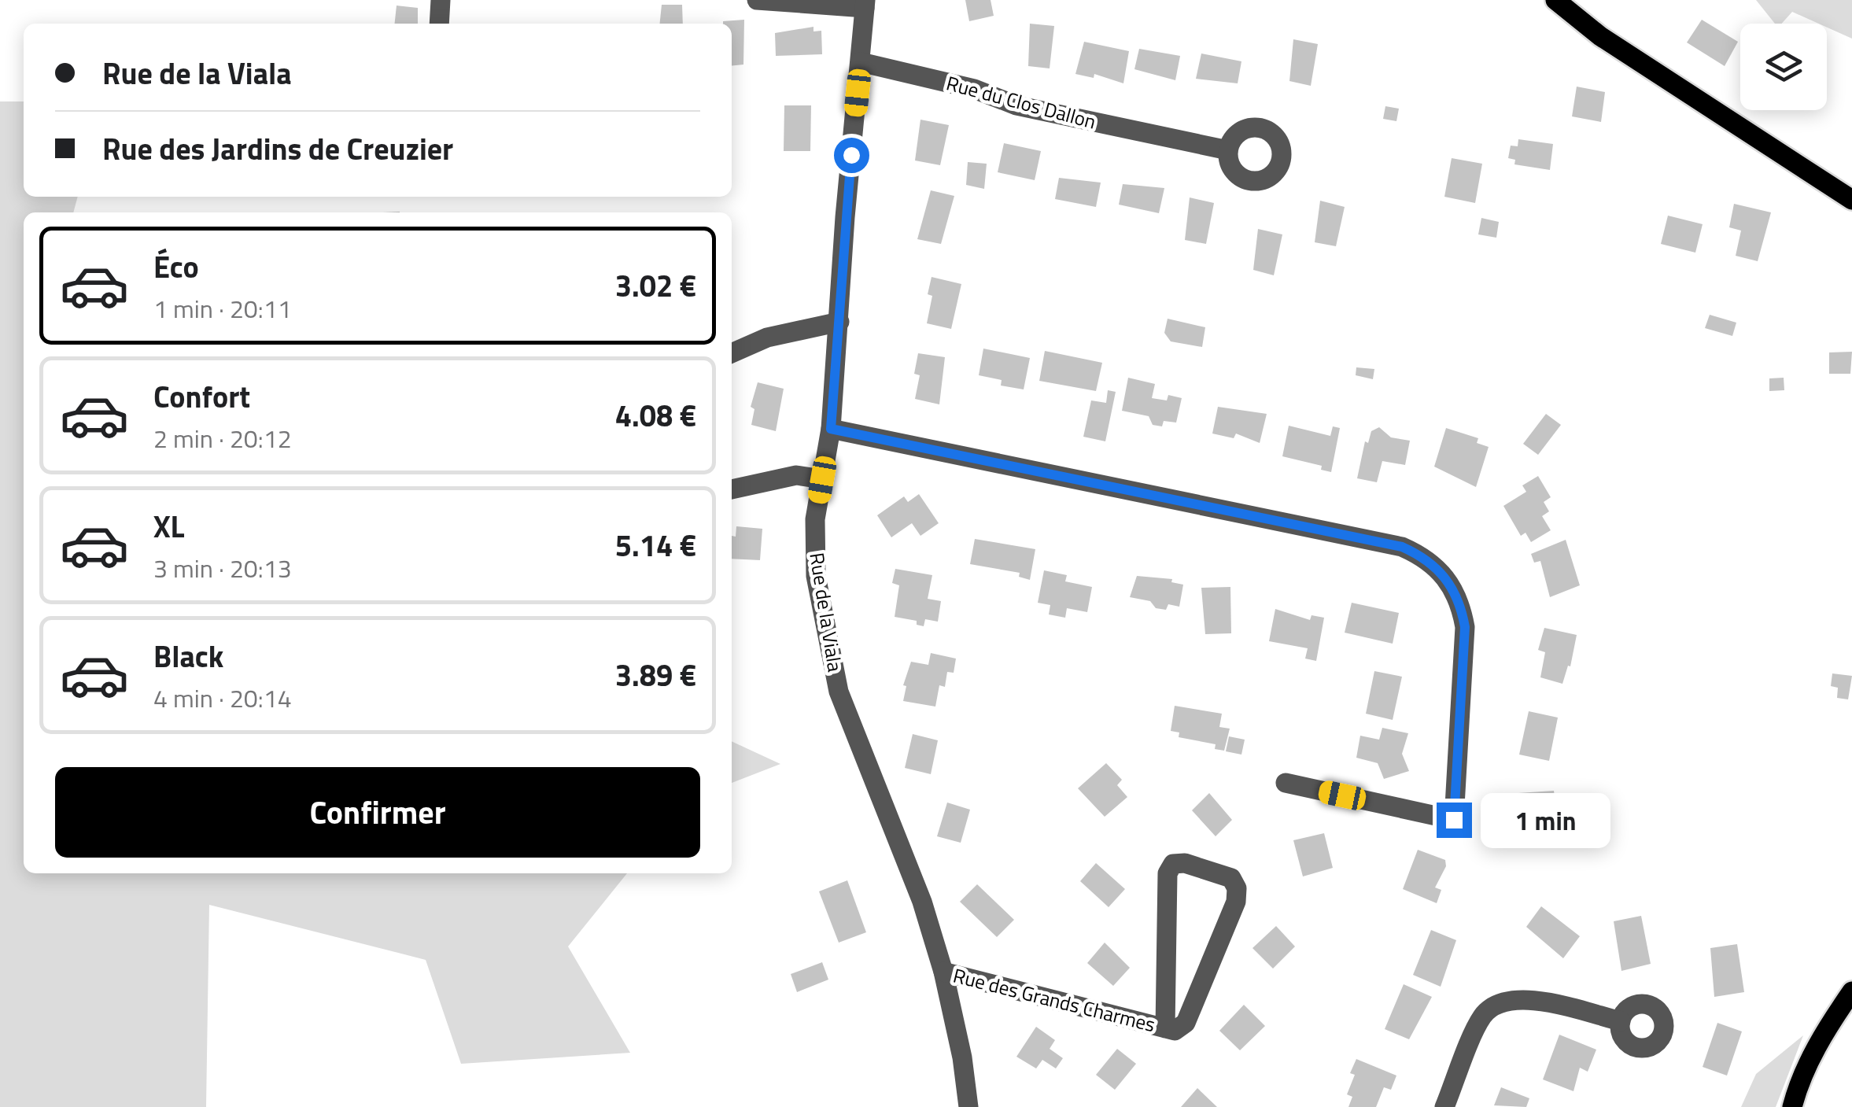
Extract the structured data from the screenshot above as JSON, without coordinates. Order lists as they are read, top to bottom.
{
  "streets": {
    "street": ["Rue du Clos Dallon", "Rue de la Viala", "Rue des Grands Charmes"]
  },
  "crossings": [
    ["Rue du Clos Dallon", "Rue de la Viala"],
    ["Rue de la Viala", "Rue des Grands Charmes"]
  ],
  "page": {
    "banner": ["Rue de la Viala", "Rue des Jardins de Creuzier"],
    "list": [
      {
        "name": "Éco",
        "note": "1 min · 20:11",
        "value": "3.02 €"
      },
      {
        "name": "Confort",
        "note": "2 min · 20:12",
        "value": "4.08 €"
      },
      {
        "name": "XL",
        "note": "3 min · 20:13",
        "value": "5.14 €"
      },
      {
        "name": "Black",
        "note": "4 min · 20:14",
        "value": "3.89 €"
      }
    ],
    "buttons": "Confirmer",
    "bubble": "1 min"
  }
}
